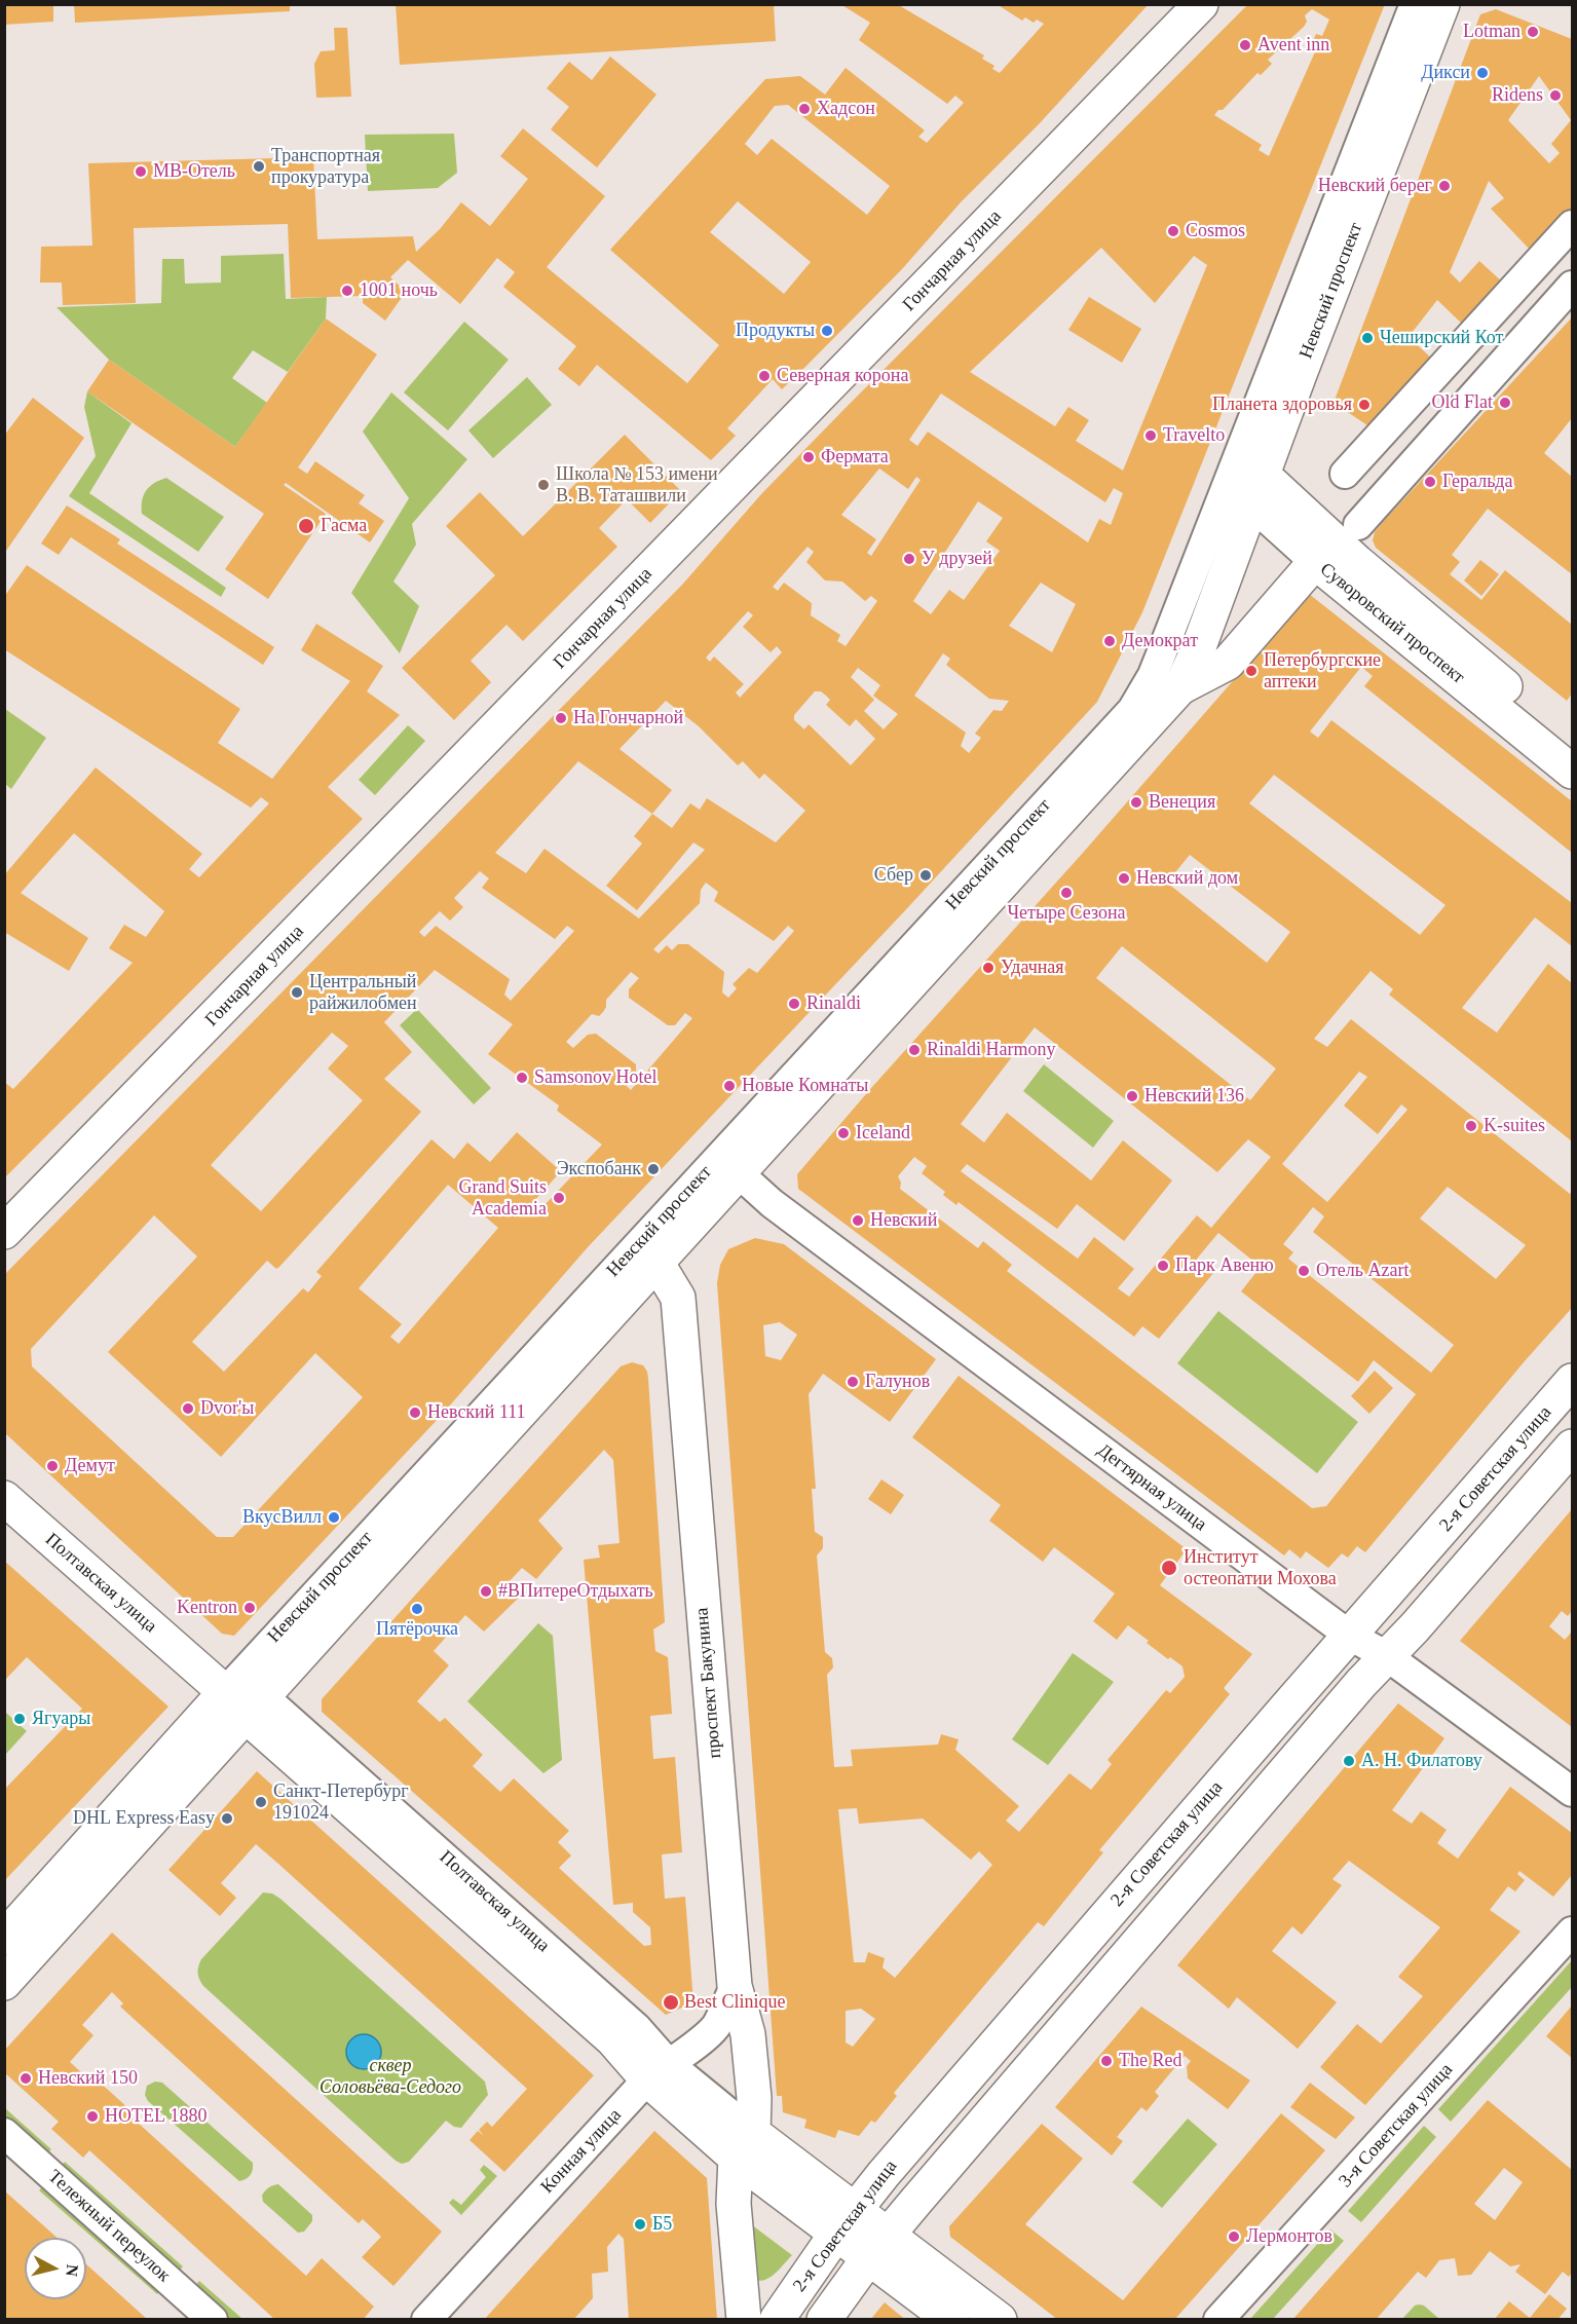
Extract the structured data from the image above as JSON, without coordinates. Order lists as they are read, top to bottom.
{
  "streets": {
    "main road": [
      "Гончарная улица",
      "Невский проспект",
      "Суворовский проспект",
      "2-я Советская улица",
      "Полтавская улица",
      "проспект Бакунина"
    ],
    "street": [
      "Дегтярная улица",
      "3-я Советская улица",
      "Конная улица",
      "Тележный переулок"
    ]
  },
  "crossings": [
    ["Невский проспект", "Суворовский проспект"],
    ["Невский проспект", "Дегтярная улица"],
    ["Невский проспект", "Полтавская улица"],
    ["Невский проспект", "проспект Бакунина"],
    ["2-я Советская улица", "Дегтярная улица"],
    ["2-я Советская улица", "Полтавская улица"],
    ["Полтавская улица", "проспект Бакунина"],
    ["Полтавская улица", "Конная улица"],
    ["проспект Бакунина", "Конная улица"]
  ],
  "parks": ["сквер Соловьёва-Седого"],
  "places": [
    "Lotman",
    "Avent inn",
    "Дикси",
    "Ridens",
    "Хадсон",
    "Транспортная прокуратура",
    "МВ-Отель",
    "Невский берег",
    "Cosmos",
    "1001 ночь",
    "Продукты",
    "Чеширский Кот",
    "Северная корона",
    "Old Flat",
    "Планета здоровья",
    "Travelto",
    "Фермата",
    "Геральда",
    "Школа № 153 имени В. В. Таташвили",
    "Гасма",
    "У друзей",
    "Демократ",
    "Петербургские аптеки",
    "На Гончарной",
    "Венеция",
    "Сбер",
    "Невский дом",
    "Четыре Сезона",
    "Удачная",
    "Центральный райжилобмен",
    "Rinaldi",
    "Rinaldi Harmony",
    "Samsonov Hotel",
    "Новые Комнаты",
    "Невский 136",
    "K-suites",
    "Iceland",
    "Экспобанк",
    "Grand Suits Academia",
    "Невский",
    "Парк Авеню",
    "Отель Azart",
    "Галунов",
    "Dvor'ы",
    "Невский 111",
    "Демут",
    "ВкусВилл",
    "Институт остеопатии Мохова",
    "#ВПитереОтдыхать",
    "Kentron",
    "Пятёрочка",
    "Ягуары",
    "А. Н. Филатову",
    "Санкт-Петербург 191024",
    "DHL Express Easy",
    "Best Clinique",
    "The Red",
    "Невский 150",
    "HOTEL 1880",
    "Б5",
    "Лермонтов"
  ],
  "north": "right"
}
